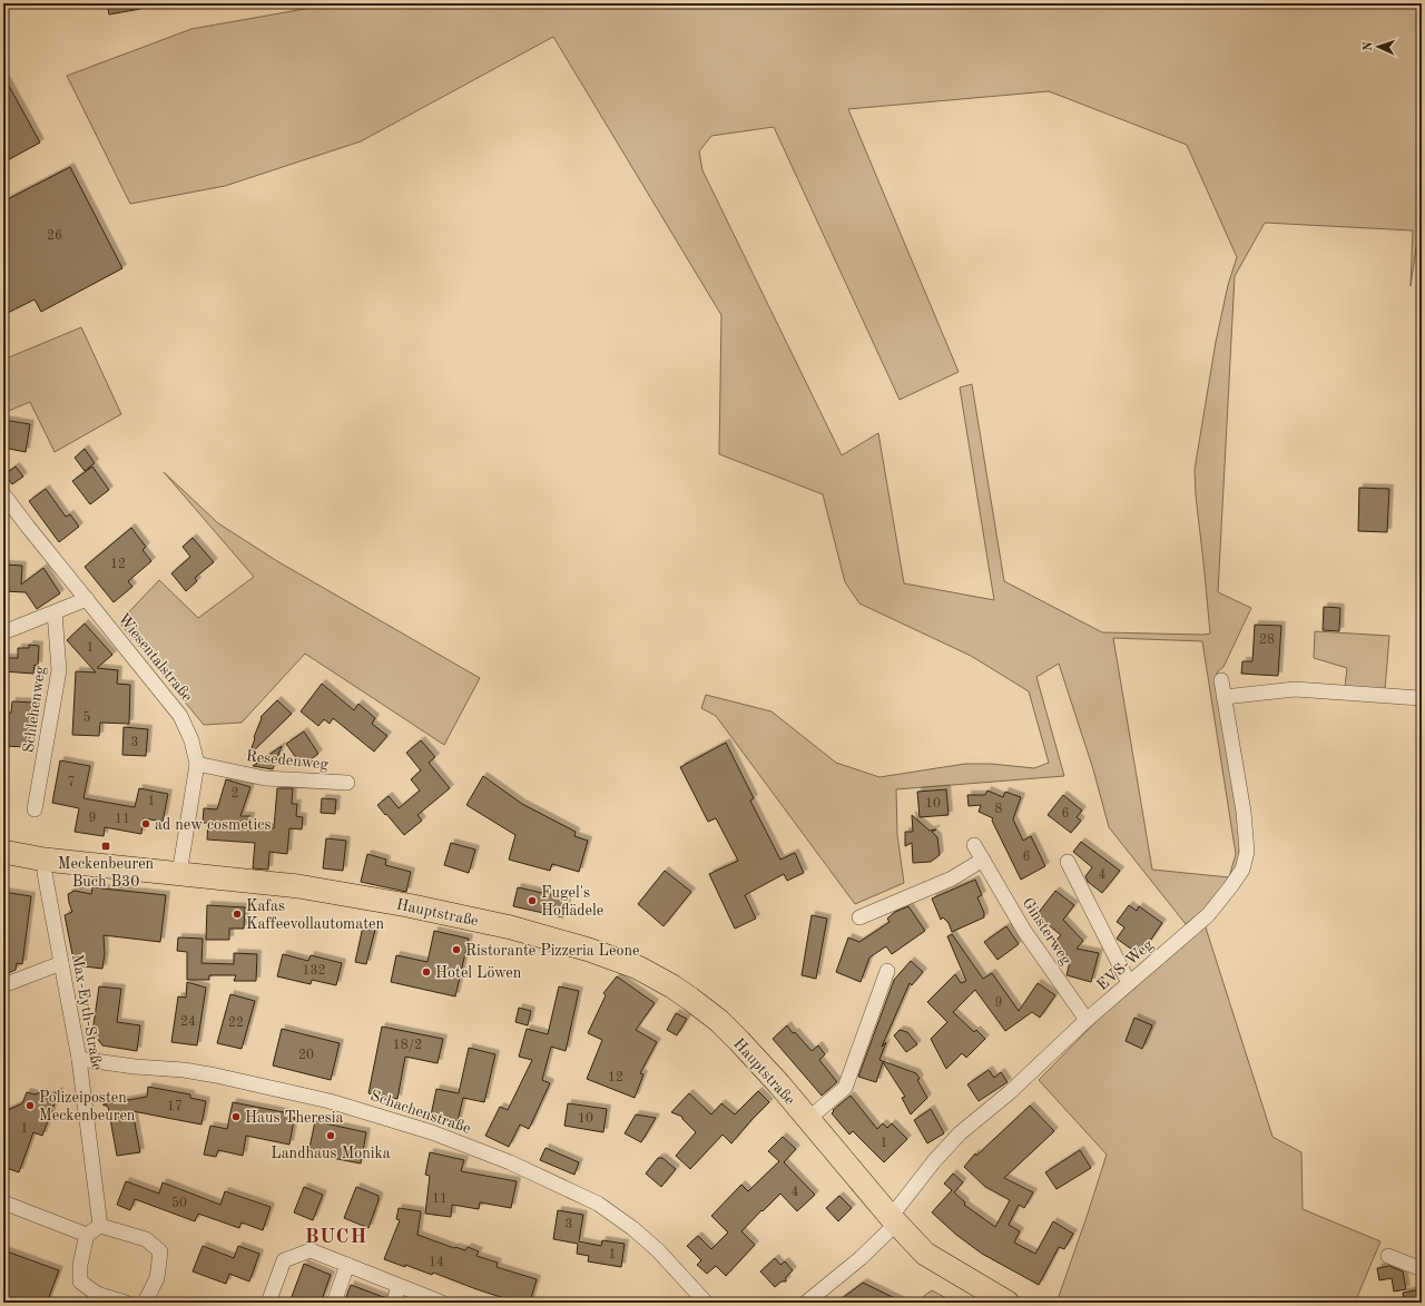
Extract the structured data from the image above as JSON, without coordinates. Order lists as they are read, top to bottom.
{
  "streets": {
    "main road": ["Hauptstraße"],
    "street": [
      "Wiesentalstraße",
      "Schlehenweg",
      "Resedenweg",
      "Ginsterweg",
      "EVS-Weg",
      "Max-Eyth-Straße",
      "Schachenstraße"
    ]
  },
  "crossings": [
    ["Wiesentalstraße", "Resedenweg"],
    ["Wiesentalstraße", "Hauptstraße"],
    ["Hauptstraße", "EVS-Weg"],
    ["Hauptstraße", "Max-Eyth-Straße"],
    ["Ginsterweg", "EVS-Weg"],
    ["Max-Eyth-Straße", "Schachenstraße"]
  ],
  "districts": ["BUCH"],
  "places": {
    "other": [
      "ad new cosmetics",
      "Fugel's Hoflädele",
      "Kafas Kaffeevollautomaten",
      "Ristorante Pizzeria Leone",
      "Hotel Löwen",
      "Polizeiposten Meckenbeuren",
      "Haus Theresia",
      "Landhaus Monika"
    ],
    "transit": ["Meckenbeuren Buch B30"]
  },
  "house_numbers": [
    "26",
    "12",
    "28",
    "1",
    "5",
    "3",
    "7",
    "2",
    "1",
    "10",
    "8",
    "6",
    "9",
    "11",
    "6",
    "4",
    "132",
    "9",
    "24",
    "22",
    "18/2",
    "20",
    "12",
    "17",
    "10",
    "1",
    "1",
    "4",
    "11",
    "50",
    "3",
    "1",
    "14"
  ],
  "north": "left"
}
